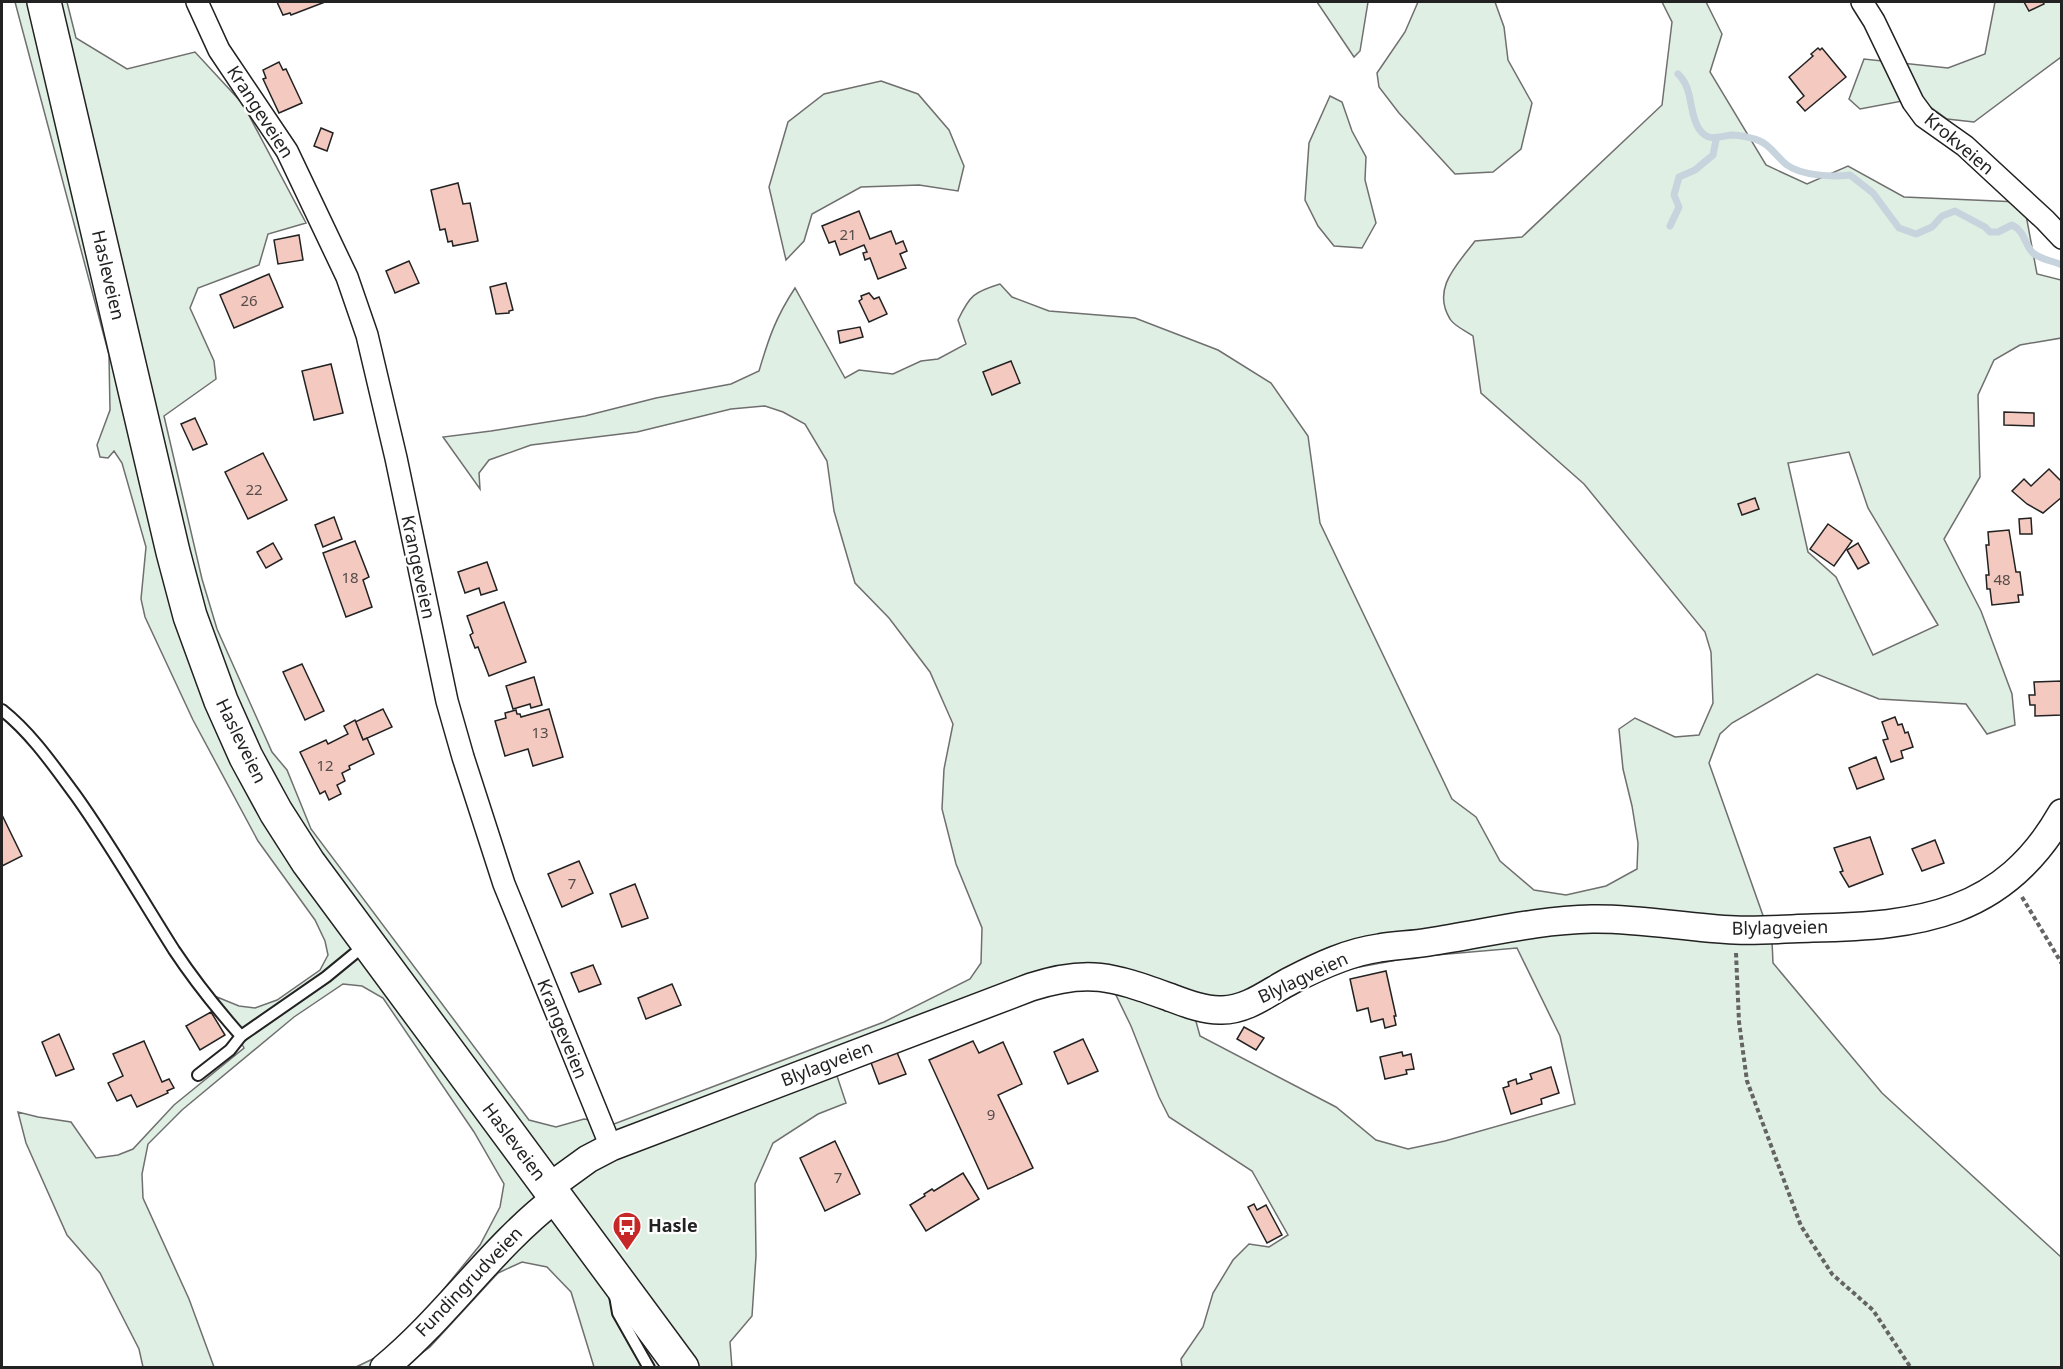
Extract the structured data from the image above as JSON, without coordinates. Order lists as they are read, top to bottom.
{
  "streets": {
    "main road": ["Hasleveien"],
    "street": [
      "Krangeveien",
      "Krokveien",
      "Blylagveien",
      "Fundingrudveien"
    ]
  },
  "crossings": [
    ["Krangeveien", "Blylagveien"],
    ["Hasleveien", "Blylagveien"],
    ["Hasleveien", "Fundingrudveien"],
    ["Blylagveien", "Fundingrudveien"]
  ],
  "places": {
    "bus stop": ["Hasle"]
  },
  "house_numbers": [
    "21",
    "26",
    "22",
    "18",
    "48",
    "13",
    "12",
    "7",
    "9",
    "7"
  ]
}
